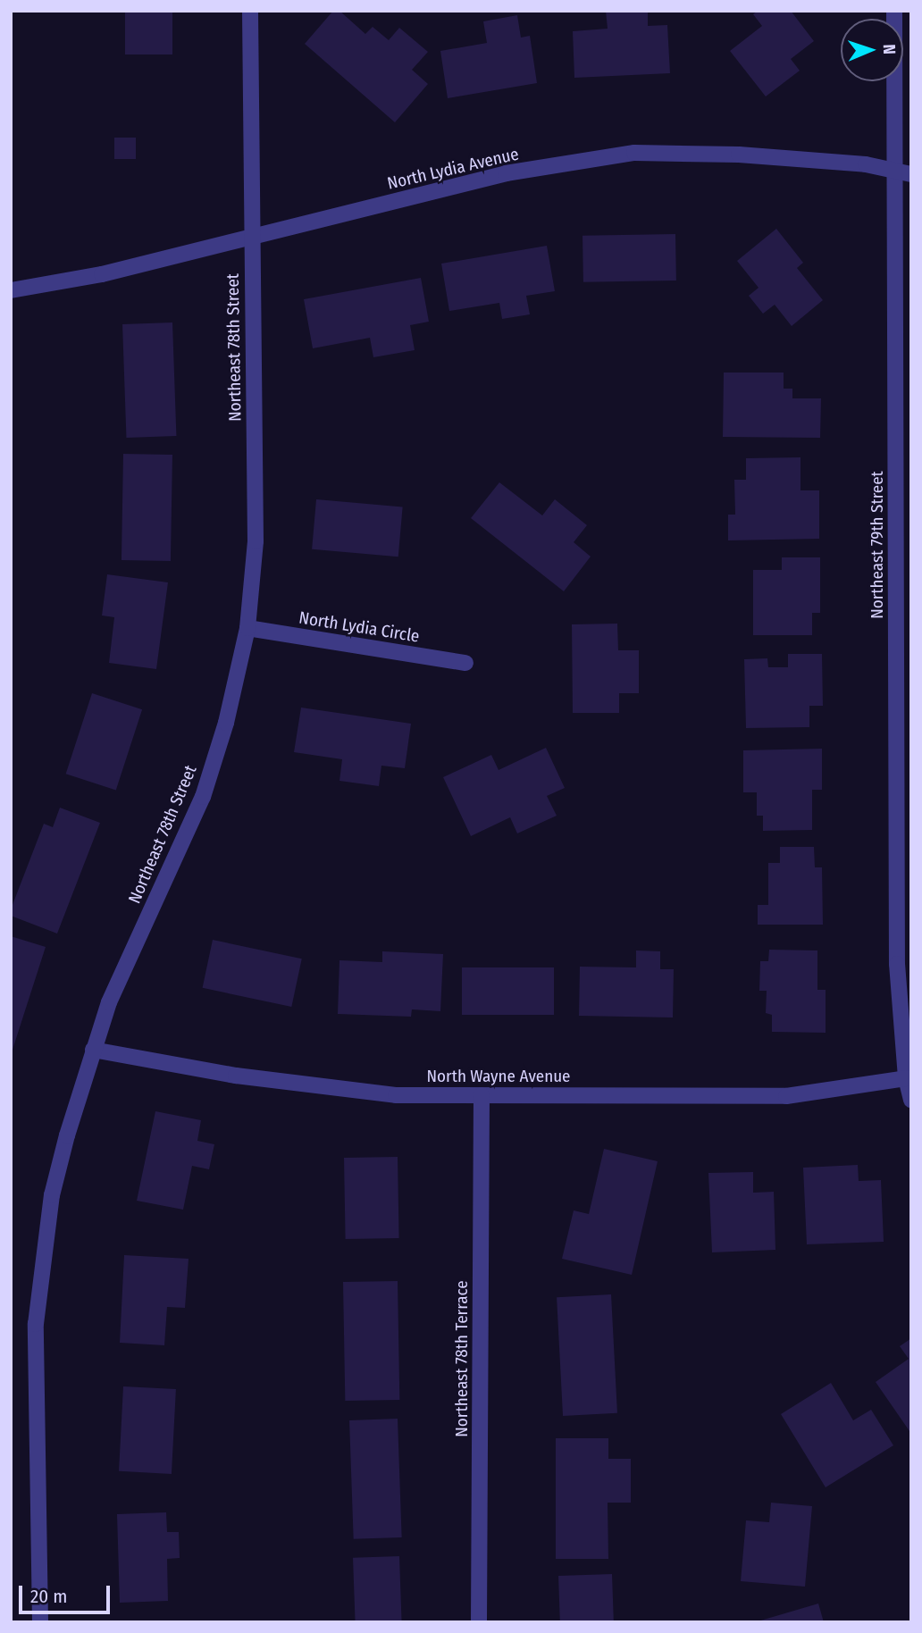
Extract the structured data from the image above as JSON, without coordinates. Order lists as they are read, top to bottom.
{
  "streets": {
    "street": [
      "North Lydia Avenue",
      "Northeast 78th Street",
      "Northeast 79th Street",
      "North Lydia Circle",
      "North Wayne Avenue",
      "Northeast 78th Terrace"
    ]
  },
  "crossings": [
    ["North Lydia Avenue", "Northeast 78th Street"],
    ["North Lydia Avenue", "Northeast 79th Street"],
    ["Northeast 78th Street", "North Lydia Circle"],
    ["Northeast 78th Street", "North Wayne Avenue"],
    ["Northeast 79th Street", "North Wayne Avenue"],
    ["North Wayne Avenue", "Northeast 78th Terrace"]
  ],
  "scale_bar": "20 m",
  "north": "right"
}
